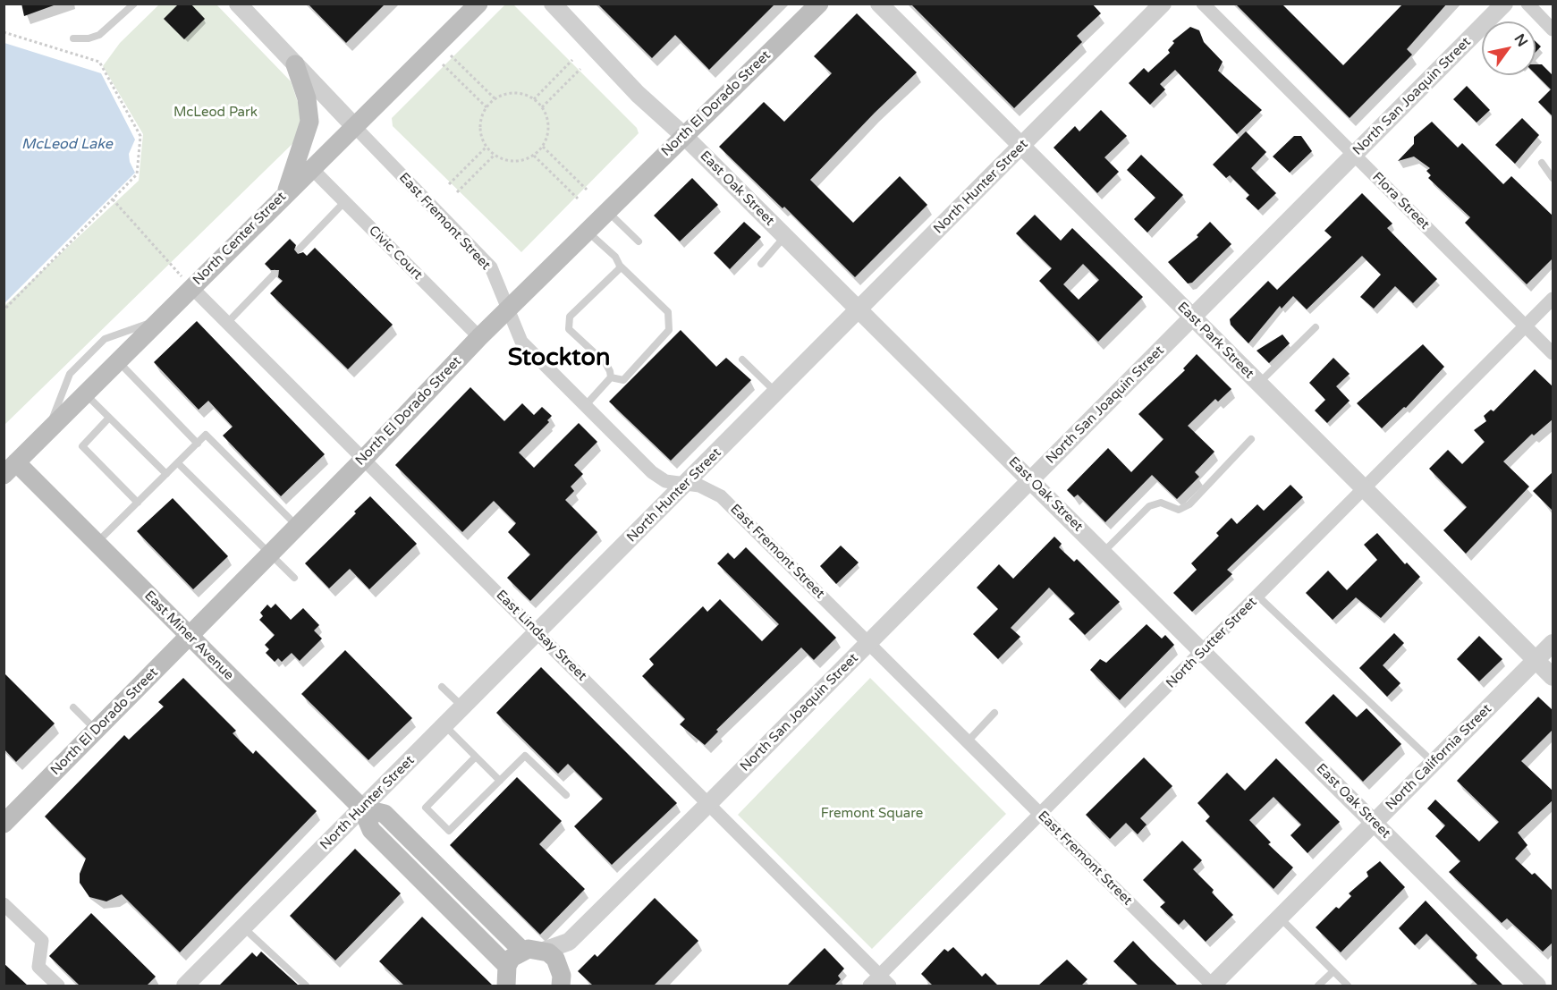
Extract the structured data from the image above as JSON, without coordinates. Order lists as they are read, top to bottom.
{
  "streets": {
    "main road": ["North El Dorado Street", "North Center Street", "East Miner Avenue"],
    "street": [
      "North San Joaquin Street",
      "North Hunter Street",
      "East Oak Street",
      "Flora Street",
      "East Fremont Street",
      "Civic Court",
      "East Park Street",
      "East Lindsay Street",
      "North Sutter Street",
      "North California Street"
    ]
  },
  "crossings": [
    ["North San Joaquin Street", "East Oak Street"],
    ["North San Joaquin Street", "Flora Street"],
    ["North San Joaquin Street", "East Fremont Street"],
    ["North San Joaquin Street", "East Park Street"],
    ["North San Joaquin Street", "East Lindsay Street"],
    ["North El Dorado Street", "East Oak Street"],
    ["North El Dorado Street", "East Fremont Street"],
    ["North El Dorado Street", "Civic Court"],
    ["North El Dorado Street", "East Miner Avenue"],
    ["North El Dorado Street", "East Lindsay Street"],
    ["North Hunter Street", "East Oak Street"],
    ["North Hunter Street", "East Fremont Street"],
    ["North Hunter Street", "East Park Street"],
    ["North Hunter Street", "East Miner Avenue"],
    ["North Hunter Street", "East Lindsay Street"],
    ["East Oak Street", "North Sutter Street"],
    ["East Oak Street", "North California Street"],
    ["Flora Street", "North Sutter Street"],
    ["East Fremont Street", "North Center Street"],
    ["East Fremont Street", "North Sutter Street"],
    ["East Fremont Street", "North California Street"],
    ["North Center Street", "Civic Court"],
    ["North Center Street", "East Miner Avenue"],
    ["North Center Street", "East Lindsay Street"],
    ["East Park Street", "North Sutter Street"],
    ["East Park Street", "North California Street"],
    ["East Lindsay Street", "North Sutter Street"]
  ],
  "districts": ["Stockton"],
  "water": ["McLeod Lake"],
  "parks": ["McLeod Park", "Fremont Square"],
  "north": "top right"
}
